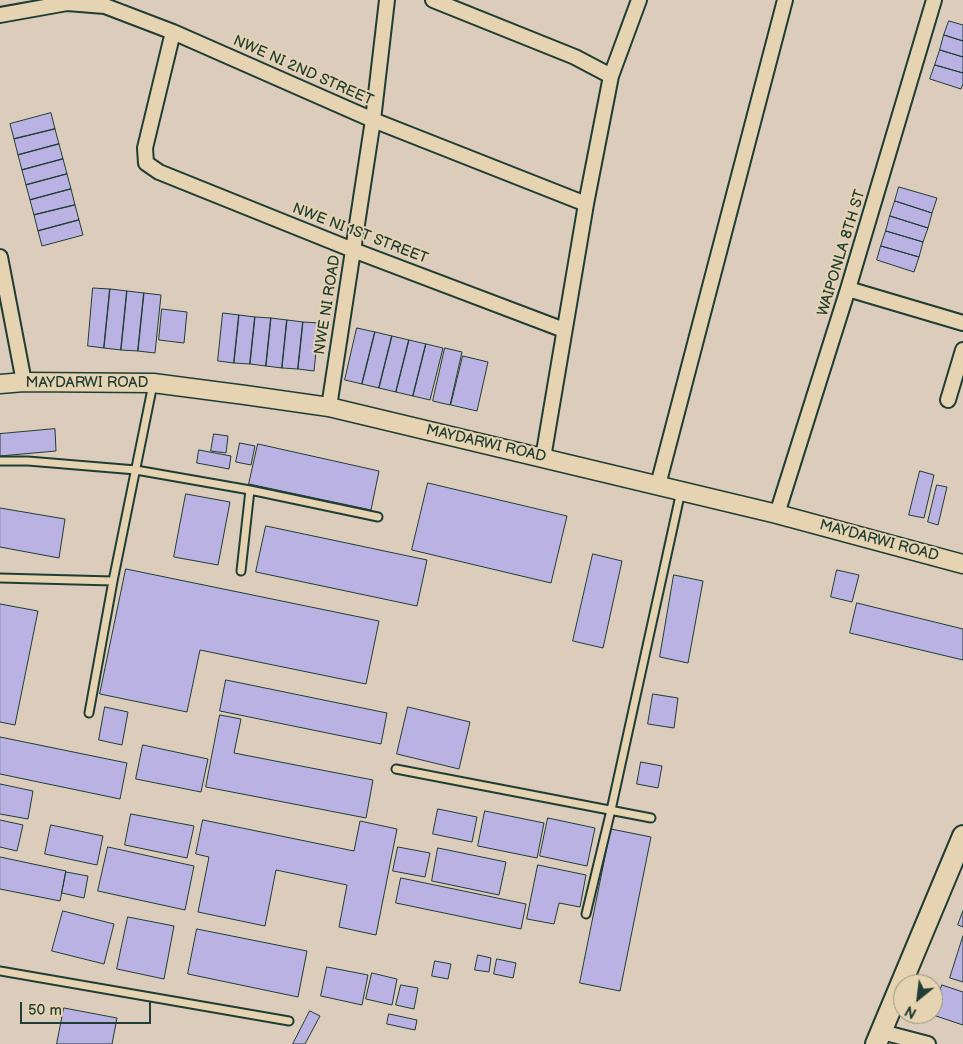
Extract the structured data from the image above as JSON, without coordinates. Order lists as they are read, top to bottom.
{
  "streets": {
    "street": [
      "NWE NI 2ND STREET",
      "NWE NI 1ST STREET",
      "WAIPONLA 8TH ST",
      "NWE NI ROAD",
      "MAYDARWI ROAD"
    ]
  },
  "crossings": [
    ["NWE NI 2ND STREET", "NWE NI 1ST STREET"],
    ["NWE NI 2ND STREET", "NWE NI ROAD"],
    ["NWE NI 1ST STREET", "NWE NI ROAD"],
    ["WAIPONLA 8TH ST", "MAYDARWI ROAD"],
    ["NWE NI ROAD", "MAYDARWI ROAD"]
  ],
  "scale_bar": "50 m",
  "north": "bottom left"
}
